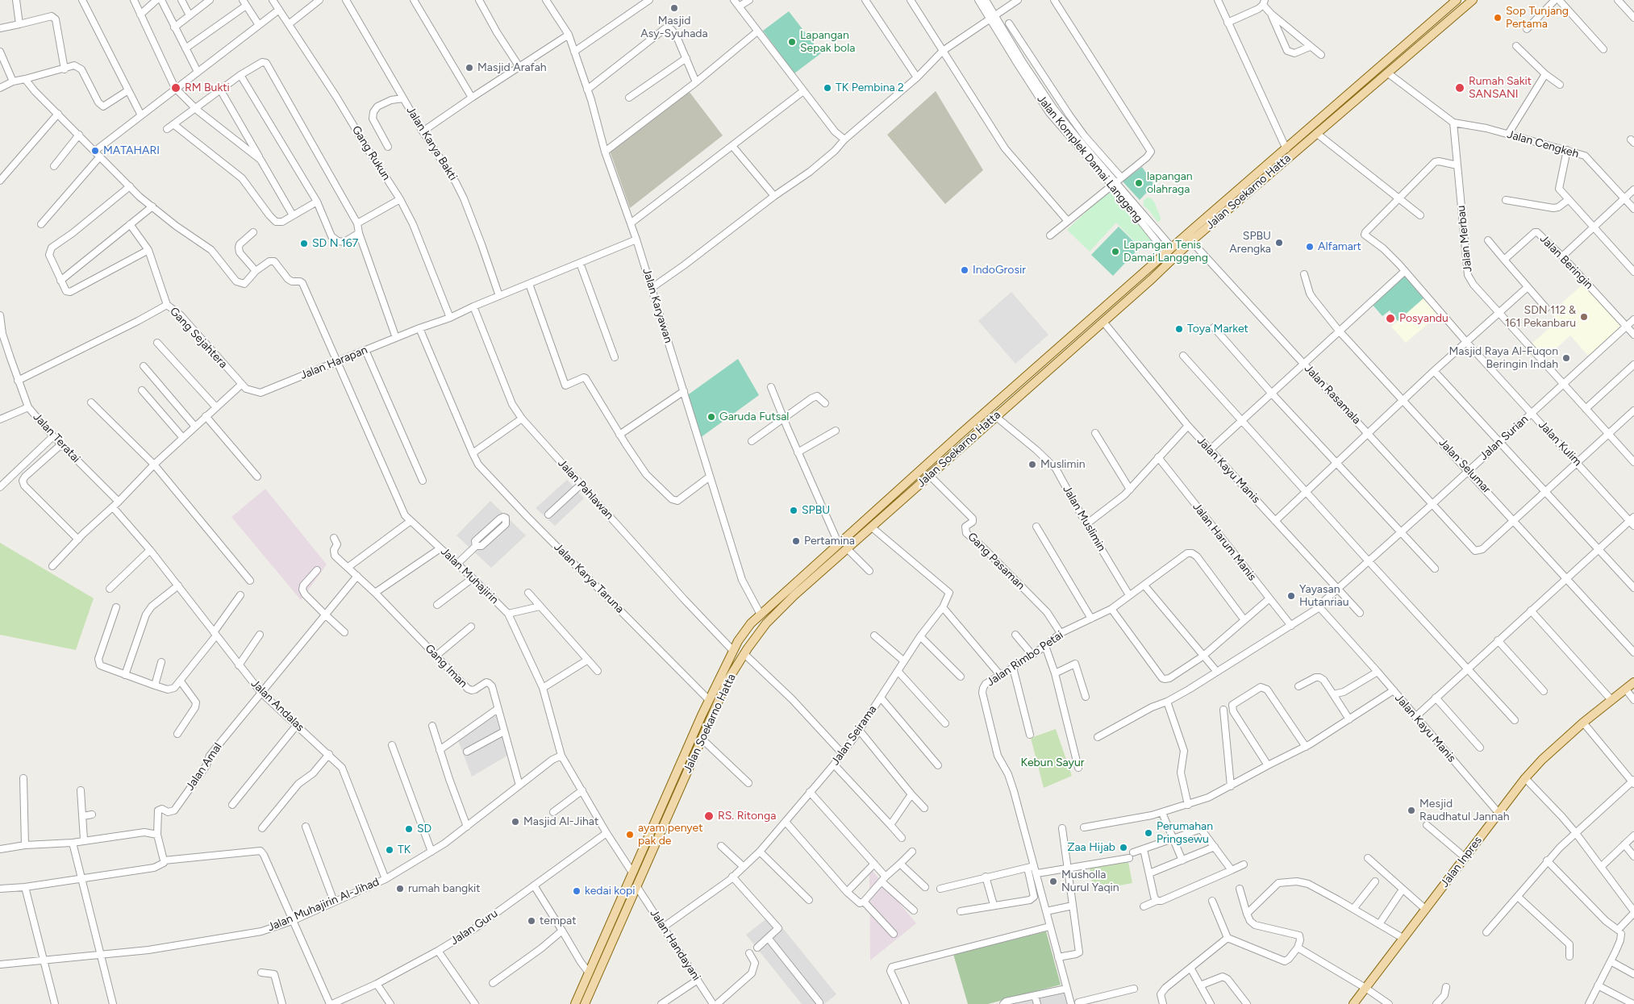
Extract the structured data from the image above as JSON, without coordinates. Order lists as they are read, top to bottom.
{
  "streets": {
    "main road": ["Jalan Soekarno Hatta", "Jalan Inpres"],
    "street": [
      "Jalan Karya Bakti",
      "Jalan Cengkeh",
      "Gang Rukun",
      "Jalan Komplek Damai Langgeng",
      "Jalan Merbau",
      "Jalan Beringin",
      "Jalan Karyawan",
      "Gang Sejahtera",
      "Jalan Harapan",
      "Jalan Rasamala",
      "Jalan Teratai",
      "Jalan Surian",
      "Jalan Kulim",
      "Jalan Selumar",
      "Jalan Kayu Manis",
      "Jalan Pahlawan",
      "Jalan Muslimin",
      "Jalan Harum Manis",
      "Gang Pasaman",
      "Jalan Muhajirin",
      "Jalan Karya Taruna",
      "Jalan Rimbo Petai",
      "Gang Iman",
      "Jalan Andalas",
      "Jalan Seirama",
      "Jalan Amal",
      "Jalan Muhajirin Al-Jihad",
      "Jalan Guru",
      "Jalan Handayani"
    ]
  },
  "crossings": [
    ["Jalan Karya Bakti", "Jalan Harapan"],
    ["Jalan Cengkeh", "Jalan Merbau"],
    ["Gang Rukun", "Jalan Harapan"],
    ["Jalan Komplek Damai Langgeng", "Jalan Soekarno Hatta"],
    ["Jalan Soekarno Hatta", "Jalan Karyawan"],
    ["Jalan Soekarno Hatta", "Jalan Rasamala"],
    ["Jalan Soekarno Hatta", "Jalan Kayu Manis"],
    ["Jalan Soekarno Hatta", "Jalan Pahlawan"],
    ["Jalan Soekarno Hatta", "Jalan Muslimin"],
    ["Jalan Soekarno Hatta", "Gang Pasaman"],
    ["Jalan Soekarno Hatta", "Jalan Muhajirin"],
    ["Jalan Soekarno Hatta", "Jalan Karya Taruna"],
    ["Jalan Soekarno Hatta", "Jalan Seirama"],
    ["Jalan Soekarno Hatta", "Jalan Handayani"],
    ["Jalan Merbau", "Jalan Surian"],
    ["Jalan Beringin", "Jalan Surian"],
    ["Jalan Karyawan", "Jalan Harapan"],
    ["Gang Sejahtera", "Jalan Harapan"],
    ["Jalan Harapan", "Jalan Pahlawan"],
    ["Jalan Harapan", "Jalan Muhajirin"],
    ["Jalan Harapan", "Jalan Karya Taruna"],
    ["Jalan Rasamala", "Jalan Surian"],
    ["Jalan Rasamala", "Jalan Selumar"],
    ["Jalan Surian", "Jalan Kulim"],
    ["Jalan Surian", "Jalan Selumar"],
    ["Jalan Surian", "Jalan Kayu Manis"],
    ["Jalan Surian", "Jalan Harum Manis"],
    ["Jalan Kayu Manis", "Jalan Inpres"],
    ["Jalan Muslimin", "Jalan Rimbo Petai"],
    ["Gang Pasaman", "Jalan Rimbo Petai"],
    ["Jalan Muhajirin", "Jalan Muhajirin Al-Jihad"],
    ["Jalan Muhajirin", "Jalan Guru"],
    ["Gang Iman", "Jalan Muhajirin Al-Jihad"],
    ["Jalan Andalas", "Jalan Amal"],
    ["Jalan Andalas", "Jalan Muhajirin Al-Jihad"],
    ["Jalan Seirama", "Jalan Handayani"]
  ],
  "parks": ["Kebun Sayur"],
  "places": [
    "Masjid Asy-Syuhada",
    "Sop Tunjang Pertama",
    "Lapangan Sepak bola",
    "Masjid Arafah",
    "RM Bukti",
    "TK Pembina 2",
    "Rumah Sakit SANSANI",
    "MATAHARI",
    "lapangan olahraga",
    "SPBU Arengka",
    "SD N 167",
    "Alfamart",
    "Lapangan Tenis Damai Langgeng",
    "IndoGrosir",
    "SDN 112 & 161 Pekanbaru",
    "Posyandu",
    "Toya Market",
    "Masjid Raya Al-Fuqon Beringin Indah",
    "Garuda Futsal",
    "Muslimin",
    "SPBU",
    "Pertamina",
    "Yayasan Hutanriau",
    "Mesjid Raudhatul Jannah",
    "RS. Ritonga",
    "Masjid Al-Jihat",
    "SD",
    "Perumahan Pringsewu",
    "ayam penyet pak de",
    "Zaa Hijab",
    "TK",
    "Musholla Nurul Yaqin",
    "rumah bangkit",
    "kedai kopi",
    "tempat"
  ]
}
